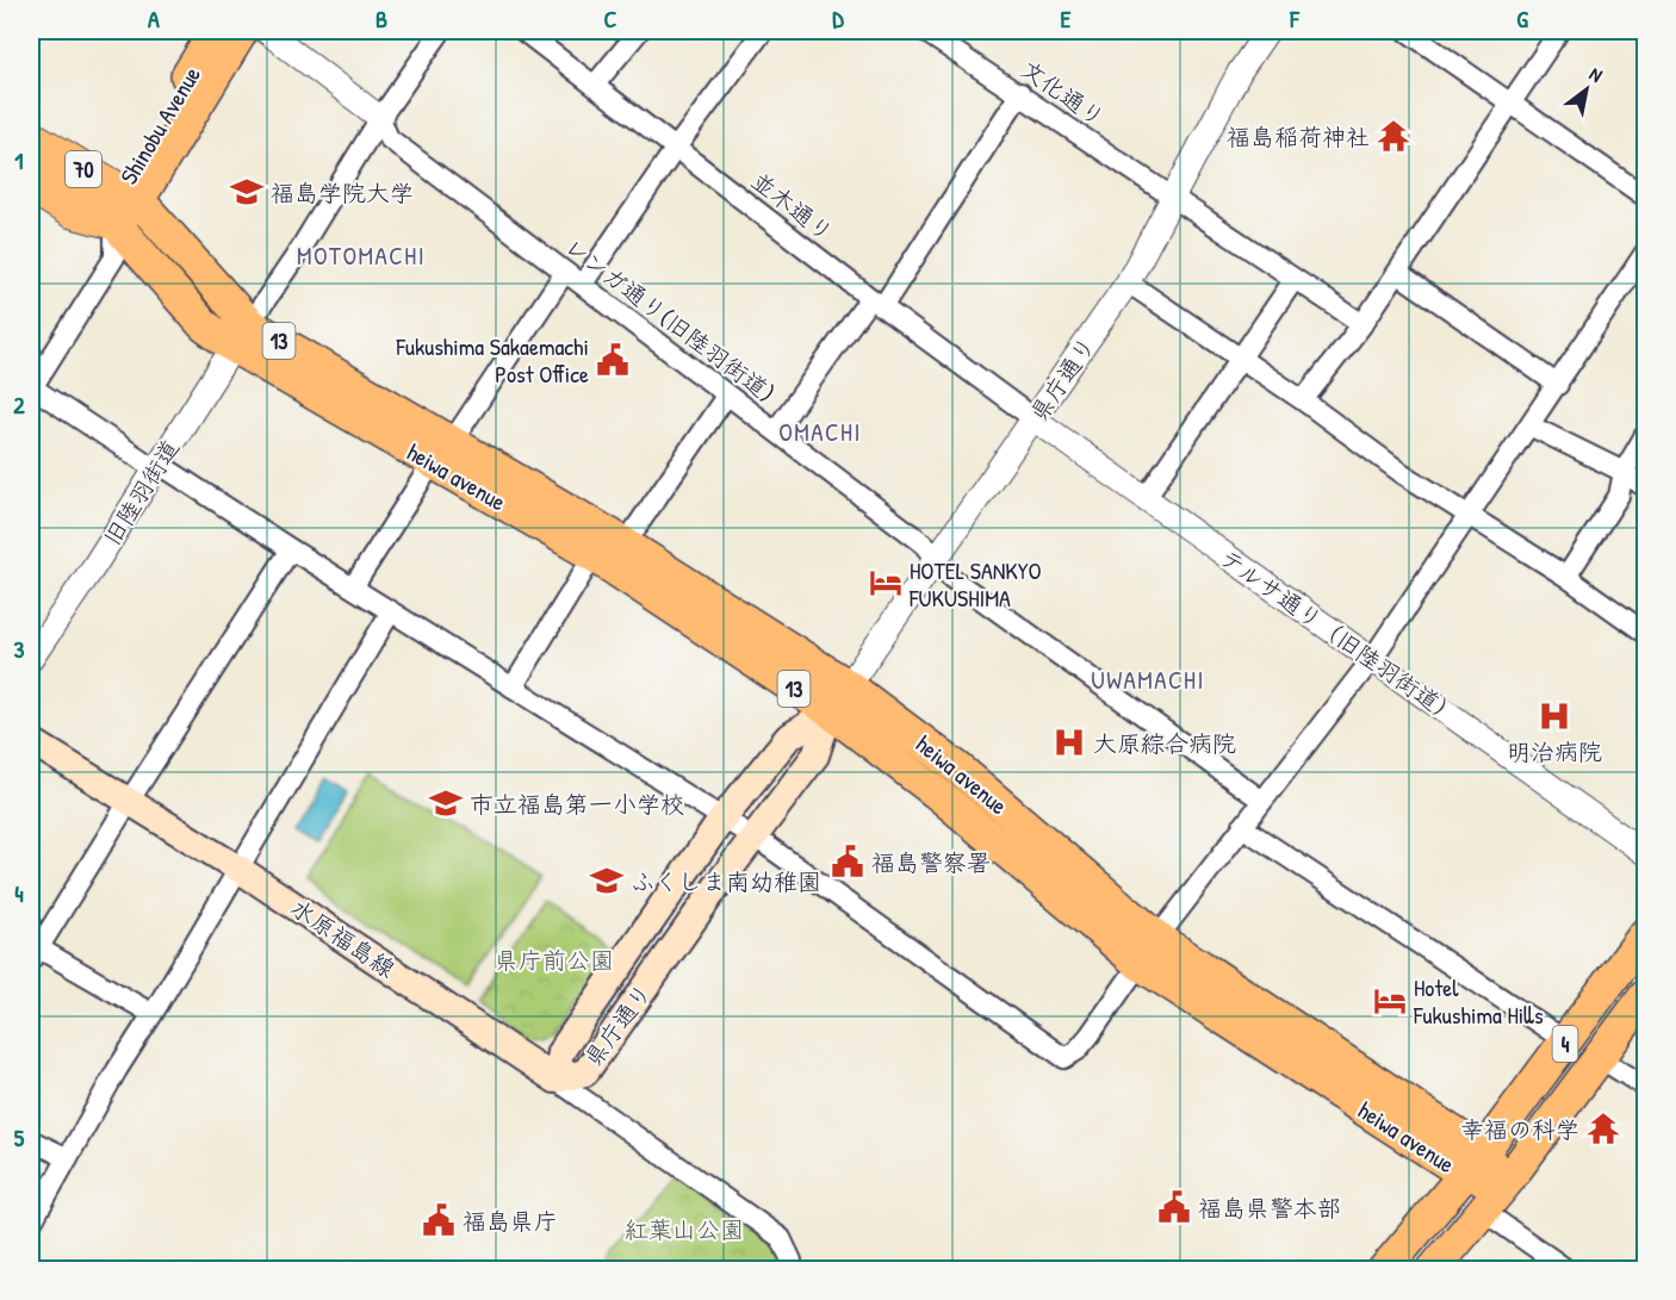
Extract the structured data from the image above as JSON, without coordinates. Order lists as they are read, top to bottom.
{
  "streets": {
    "highway": [
      "Shinobu Avenue",
      "13",
      "heiwa avenue",
      "4"
    ],
    "main road": ["70", "県庁通り", "水原福島線"],
    "street": [
      "文化通り",
      "並木通り",
      "レンガ通り(旧陸羽街道)",
      "旧陸羽街道",
      "テルサ通り（旧陸羽街道）"
    ]
  },
  "crossings": [
    ["文化通り", "県庁通り"],
    ["Shinobu Avenue", "70"],
    ["Shinobu Avenue", "heiwa avenue"],
    ["70", "heiwa avenue"],
    ["並木通り", "県庁通り"],
    ["並木通り", "テルサ通り（旧陸羽街道）"],
    ["レンガ通り(旧陸羽街道)", "県庁通り"],
    ["県庁通り", "heiwa avenue"],
    ["県庁通り", "テルサ通り（旧陸羽街道）"],
    ["県庁通り", "水原福島線"],
    ["heiwa avenue", "旧陸羽街道"],
    ["heiwa avenue", "4"]
  ],
  "districts": ["MOTOMACHI", "OMACHI", "UWAMACHI"],
  "parks": ["県庁前公園", "紅葉山公園"],
  "places": {
    "temple": ["福島稲荷神社", "幸福の科学"],
    "school or university": ["福島学院大学", "市立福島第一小学校", "ふくしま南幼稚園"],
    "public building": [
      "Fukushima Sakaemachi Post Office",
      "福島警察署",
      "福島県警本部",
      "福島県庁"
    ],
    "hotel": ["HOTEL SANKYO FUKUSHIMA", "Hotel Fukushima Hills"],
    "hospital": ["明治病院", "大原綜合病院"]
  },
  "north": "top right",
  "grid": {
    "columns": [
      "A",
      "B",
      "C",
      "D",
      "E",
      "F",
      "G"
    ],
    "rows": [
      "1",
      "2",
      "3",
      "4",
      "5"
    ]
  }
}
